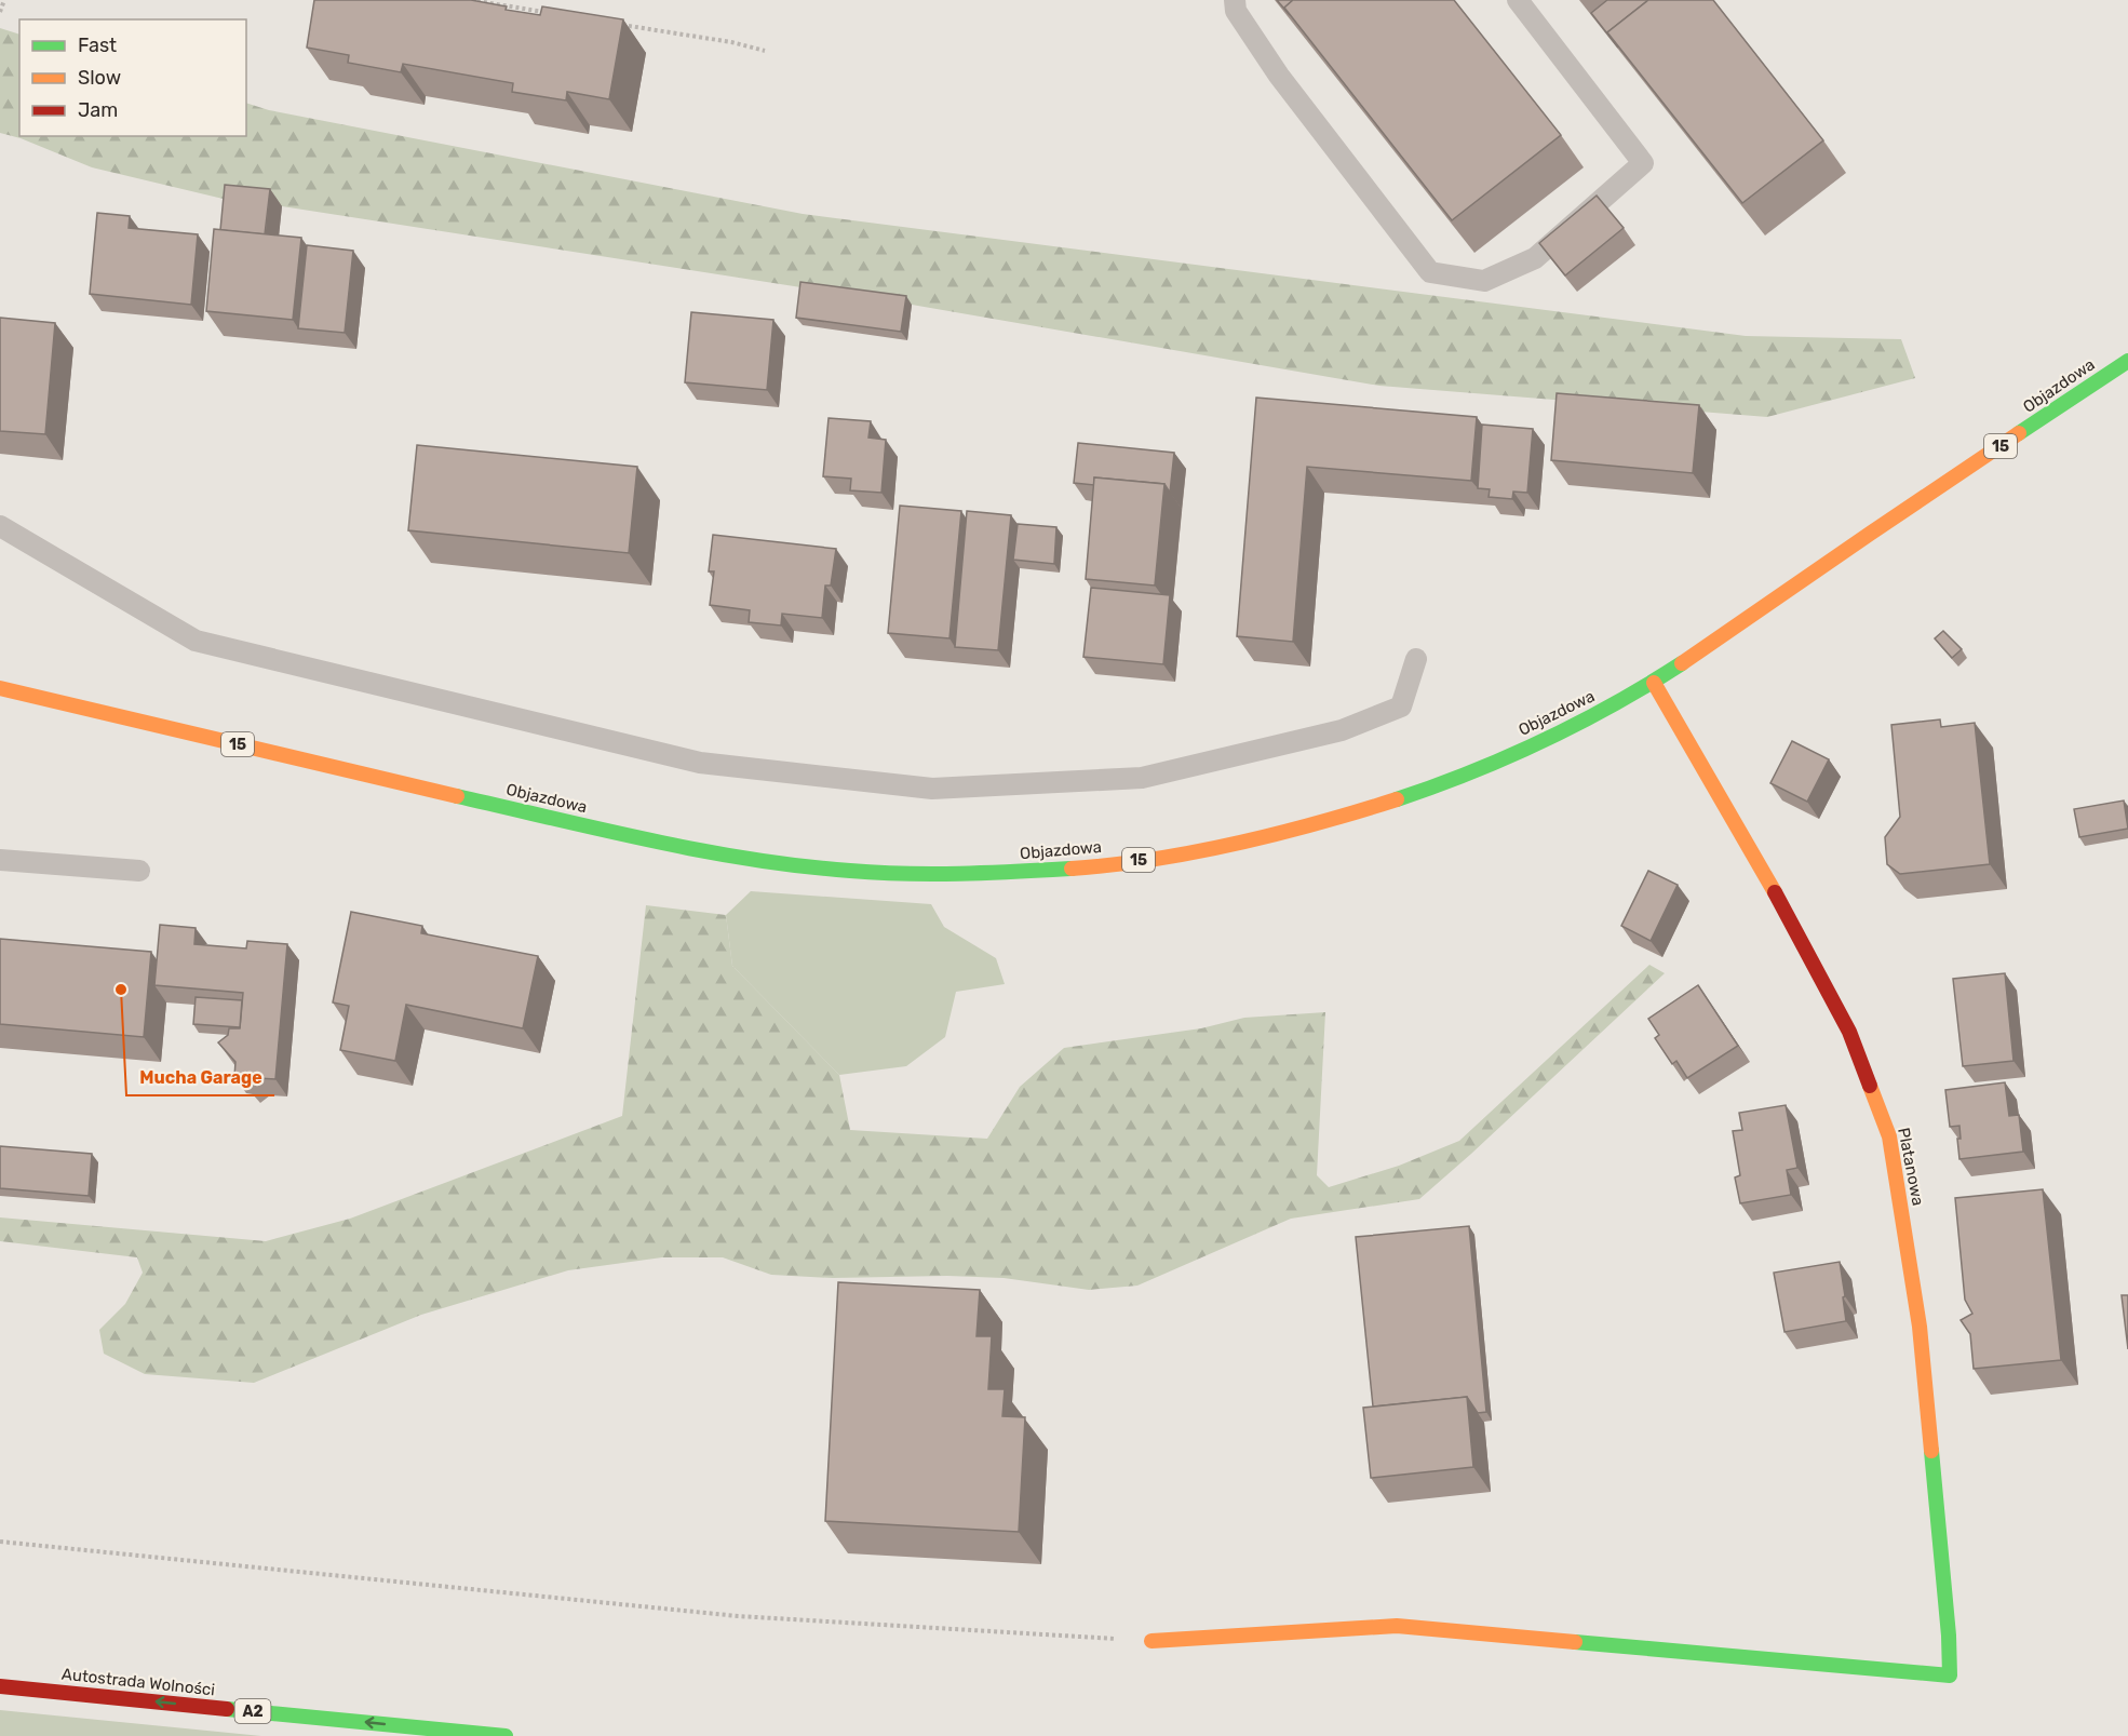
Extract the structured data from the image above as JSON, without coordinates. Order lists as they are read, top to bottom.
{
  "streets": {
    "main road": [
      "Objazdowa",
      "15",
      "Platanowa",
      "Autostrada Wolności",
      "A2"
    ]
  },
  "crossings": [
    ["Objazdowa", "Platanowa"]
  ],
  "one_way": ["Autostrada Wolności"],
  "places": ["Mucha Garage"],
  "legend": ["Fast", "Slow", "Jam"]
}
